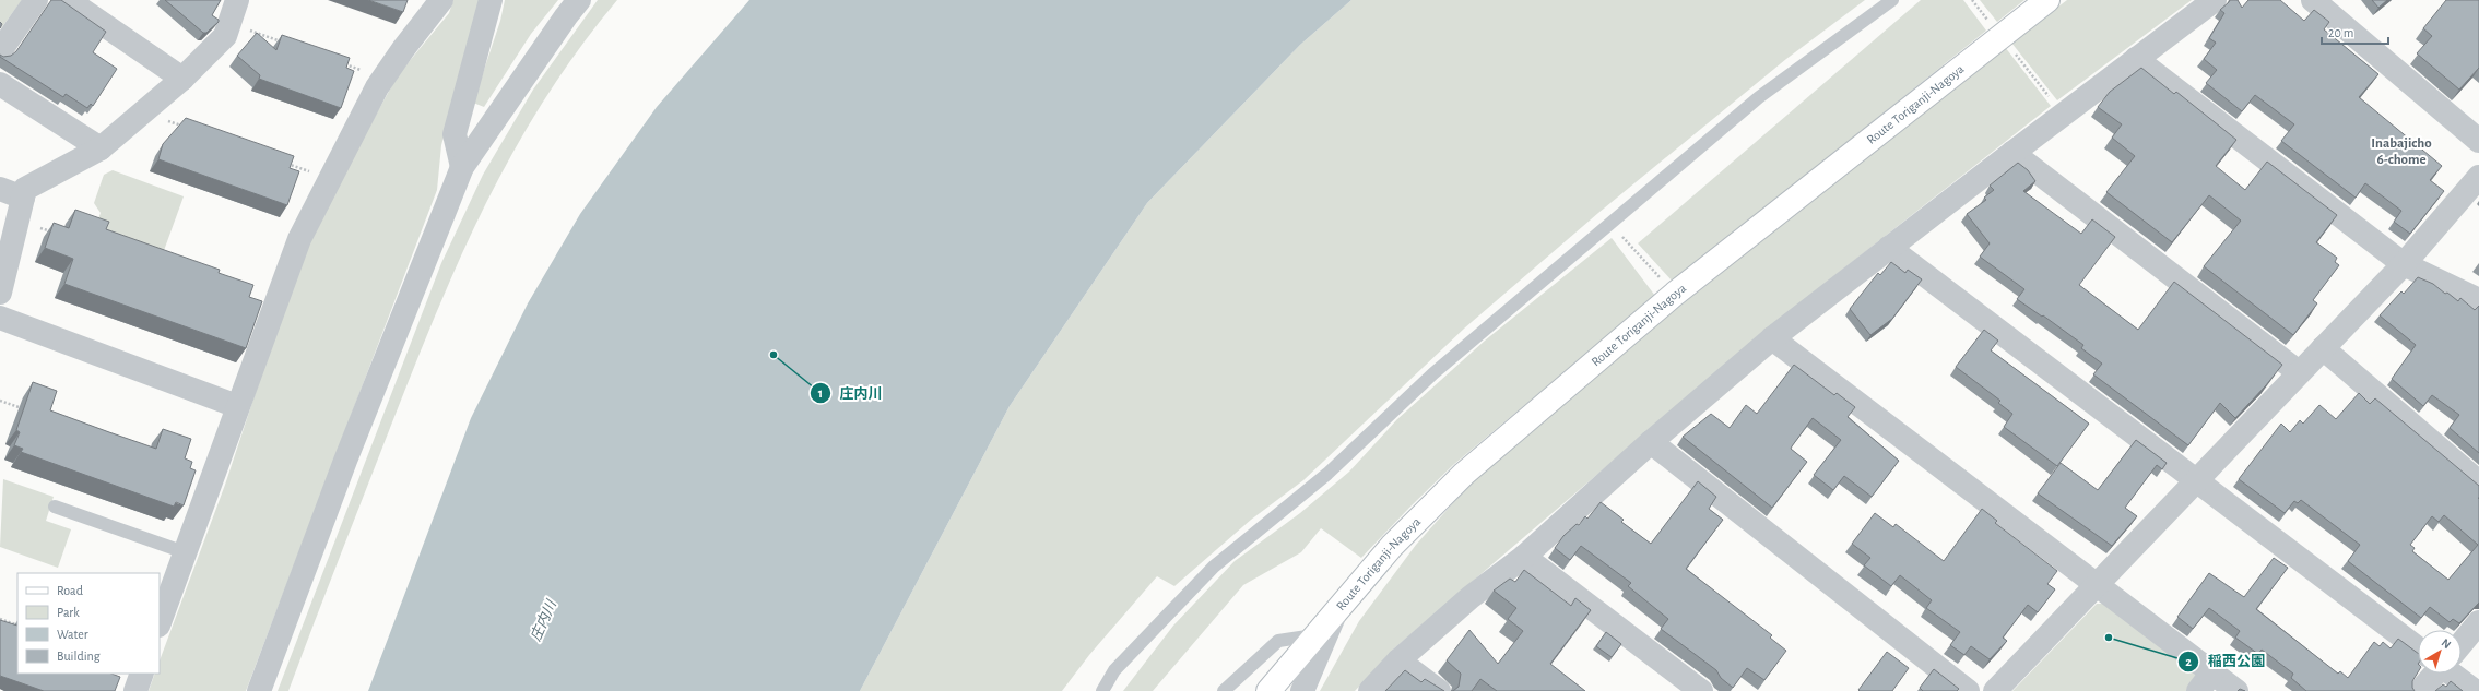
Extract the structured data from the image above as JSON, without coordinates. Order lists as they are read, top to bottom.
{
  "streets": {
    "main road": ["Route Toriganji-Nagoya"]
  },
  "districts": ["Inabajicho 6-chome"],
  "water": ["庄内川"],
  "places": ["庄内川", "稲西公園"],
  "legend": [
    "Road",
    "Park",
    "Water",
    "Building"
  ],
  "scale_bar": "20 m",
  "north": "top right"
}
